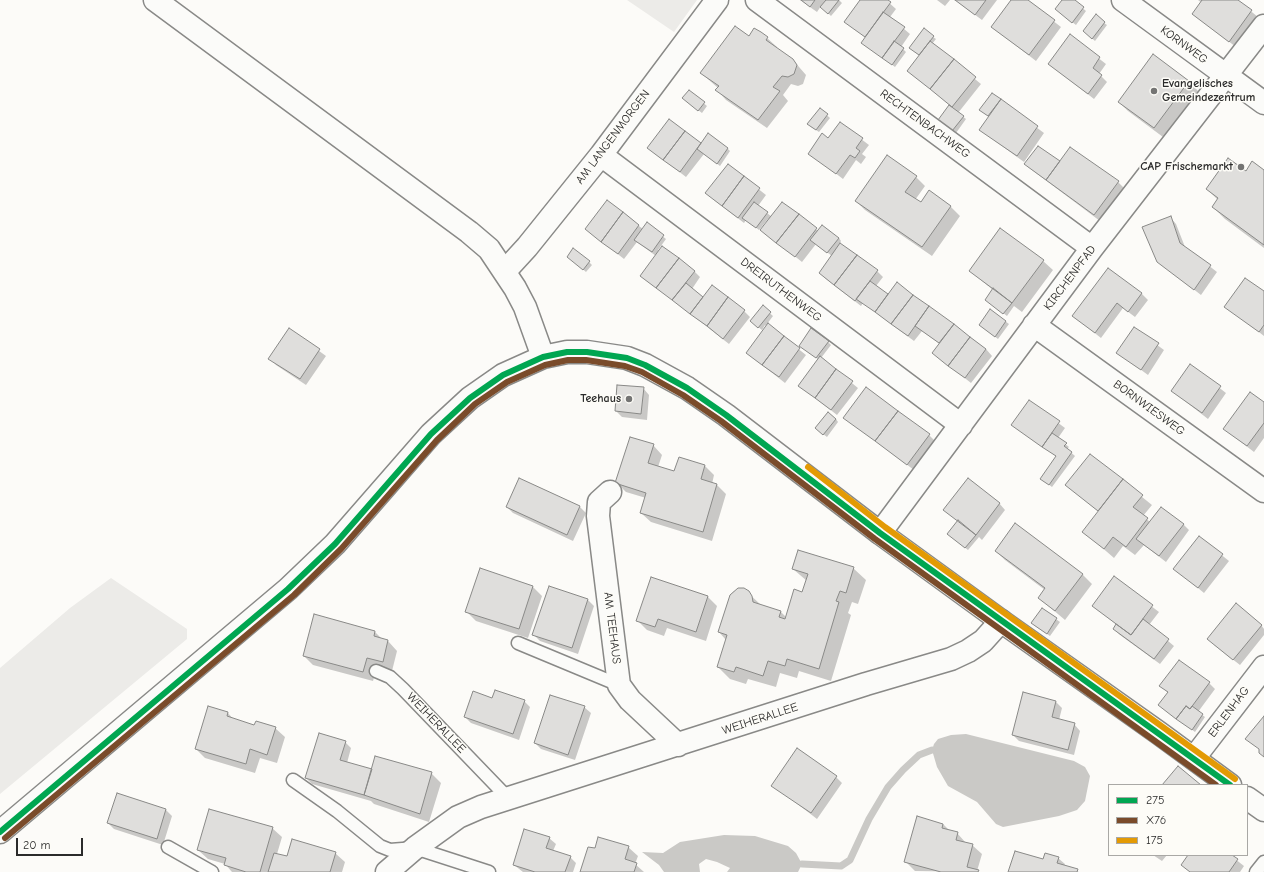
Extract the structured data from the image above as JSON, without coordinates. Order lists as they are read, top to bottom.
{
  "streets": {
    "street": [
      "KORNWEG",
      "RECHTENBACHWEG",
      "AM LANGENMORGEN",
      "KIRCHENPFAD",
      "DREIRUTHENWEG",
      "BORNWIESWEG",
      "AM TEEHAUS",
      "ERLENHAG",
      "WEIHERALLEE"
    ]
  },
  "crossings": [
    ["KORNWEG", "KIRCHENPFAD"],
    ["RECHTENBACHWEG", "KIRCHENPFAD"],
    ["AM LANGENMORGEN", "DREIRUTHENWEG"],
    ["KIRCHENPFAD", "DREIRUTHENWEG"],
    ["KIRCHENPFAD", "BORNWIESWEG"],
    ["AM TEEHAUS", "WEIHERALLEE"]
  ],
  "places": ["Evangelisches Gemeindezentrum", "CAP Frischemarkt", "Teehaus"],
  "lines": ["transit line 275", "transit line X76", "transit line 175"],
  "legend": ["275", "X76", "175"],
  "scale_bar": "20 m"
}
